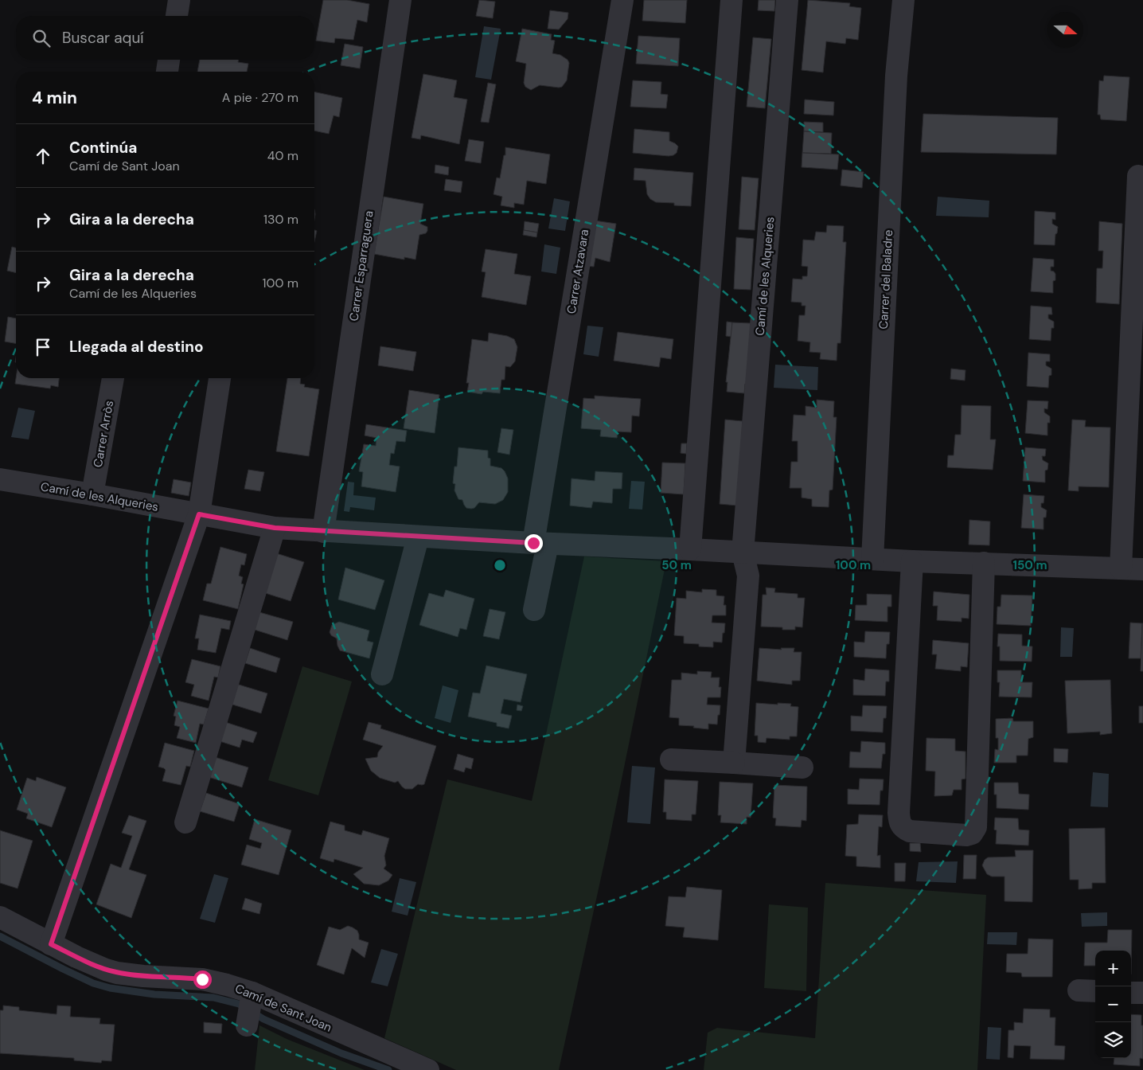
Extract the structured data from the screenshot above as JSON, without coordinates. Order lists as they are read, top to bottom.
{
  "streets": {
    "street": [
      "Carrer Esparraguera",
      "Carrer Atzavara",
      "Camí de les Alqueries",
      "Carrer del Baladre",
      "Carrer Arròs",
      "Camí de Sant Joan"
    ]
  },
  "crossings": [
    ["Carrer Esparraguera", "Camí de les Alqueries"],
    ["Carrer Atzavara", "Camí de les Alqueries"],
    ["Camí de les Alqueries", "Carrer del Baladre"],
    ["Camí de les Alqueries", "Carrer Arròs"]
  ],
  "north": "right",
  "page": {
    "search": "Buscar aquí",
    "heading": ["4 min", "A pie · 270 m"],
    "list": [
      ["Continúa", "Camí de Sant Joan", "40 m"],
      ["Gira a la derecha", "130 m"],
      ["Gira a la derecha", "Camí de les Alqueries", "100 m"],
      "Llegada al destino"
    ],
    "map_buttons": ["+", "−"]
  },
  "rings": ["50 m", "100 m", "150 m"]
}
